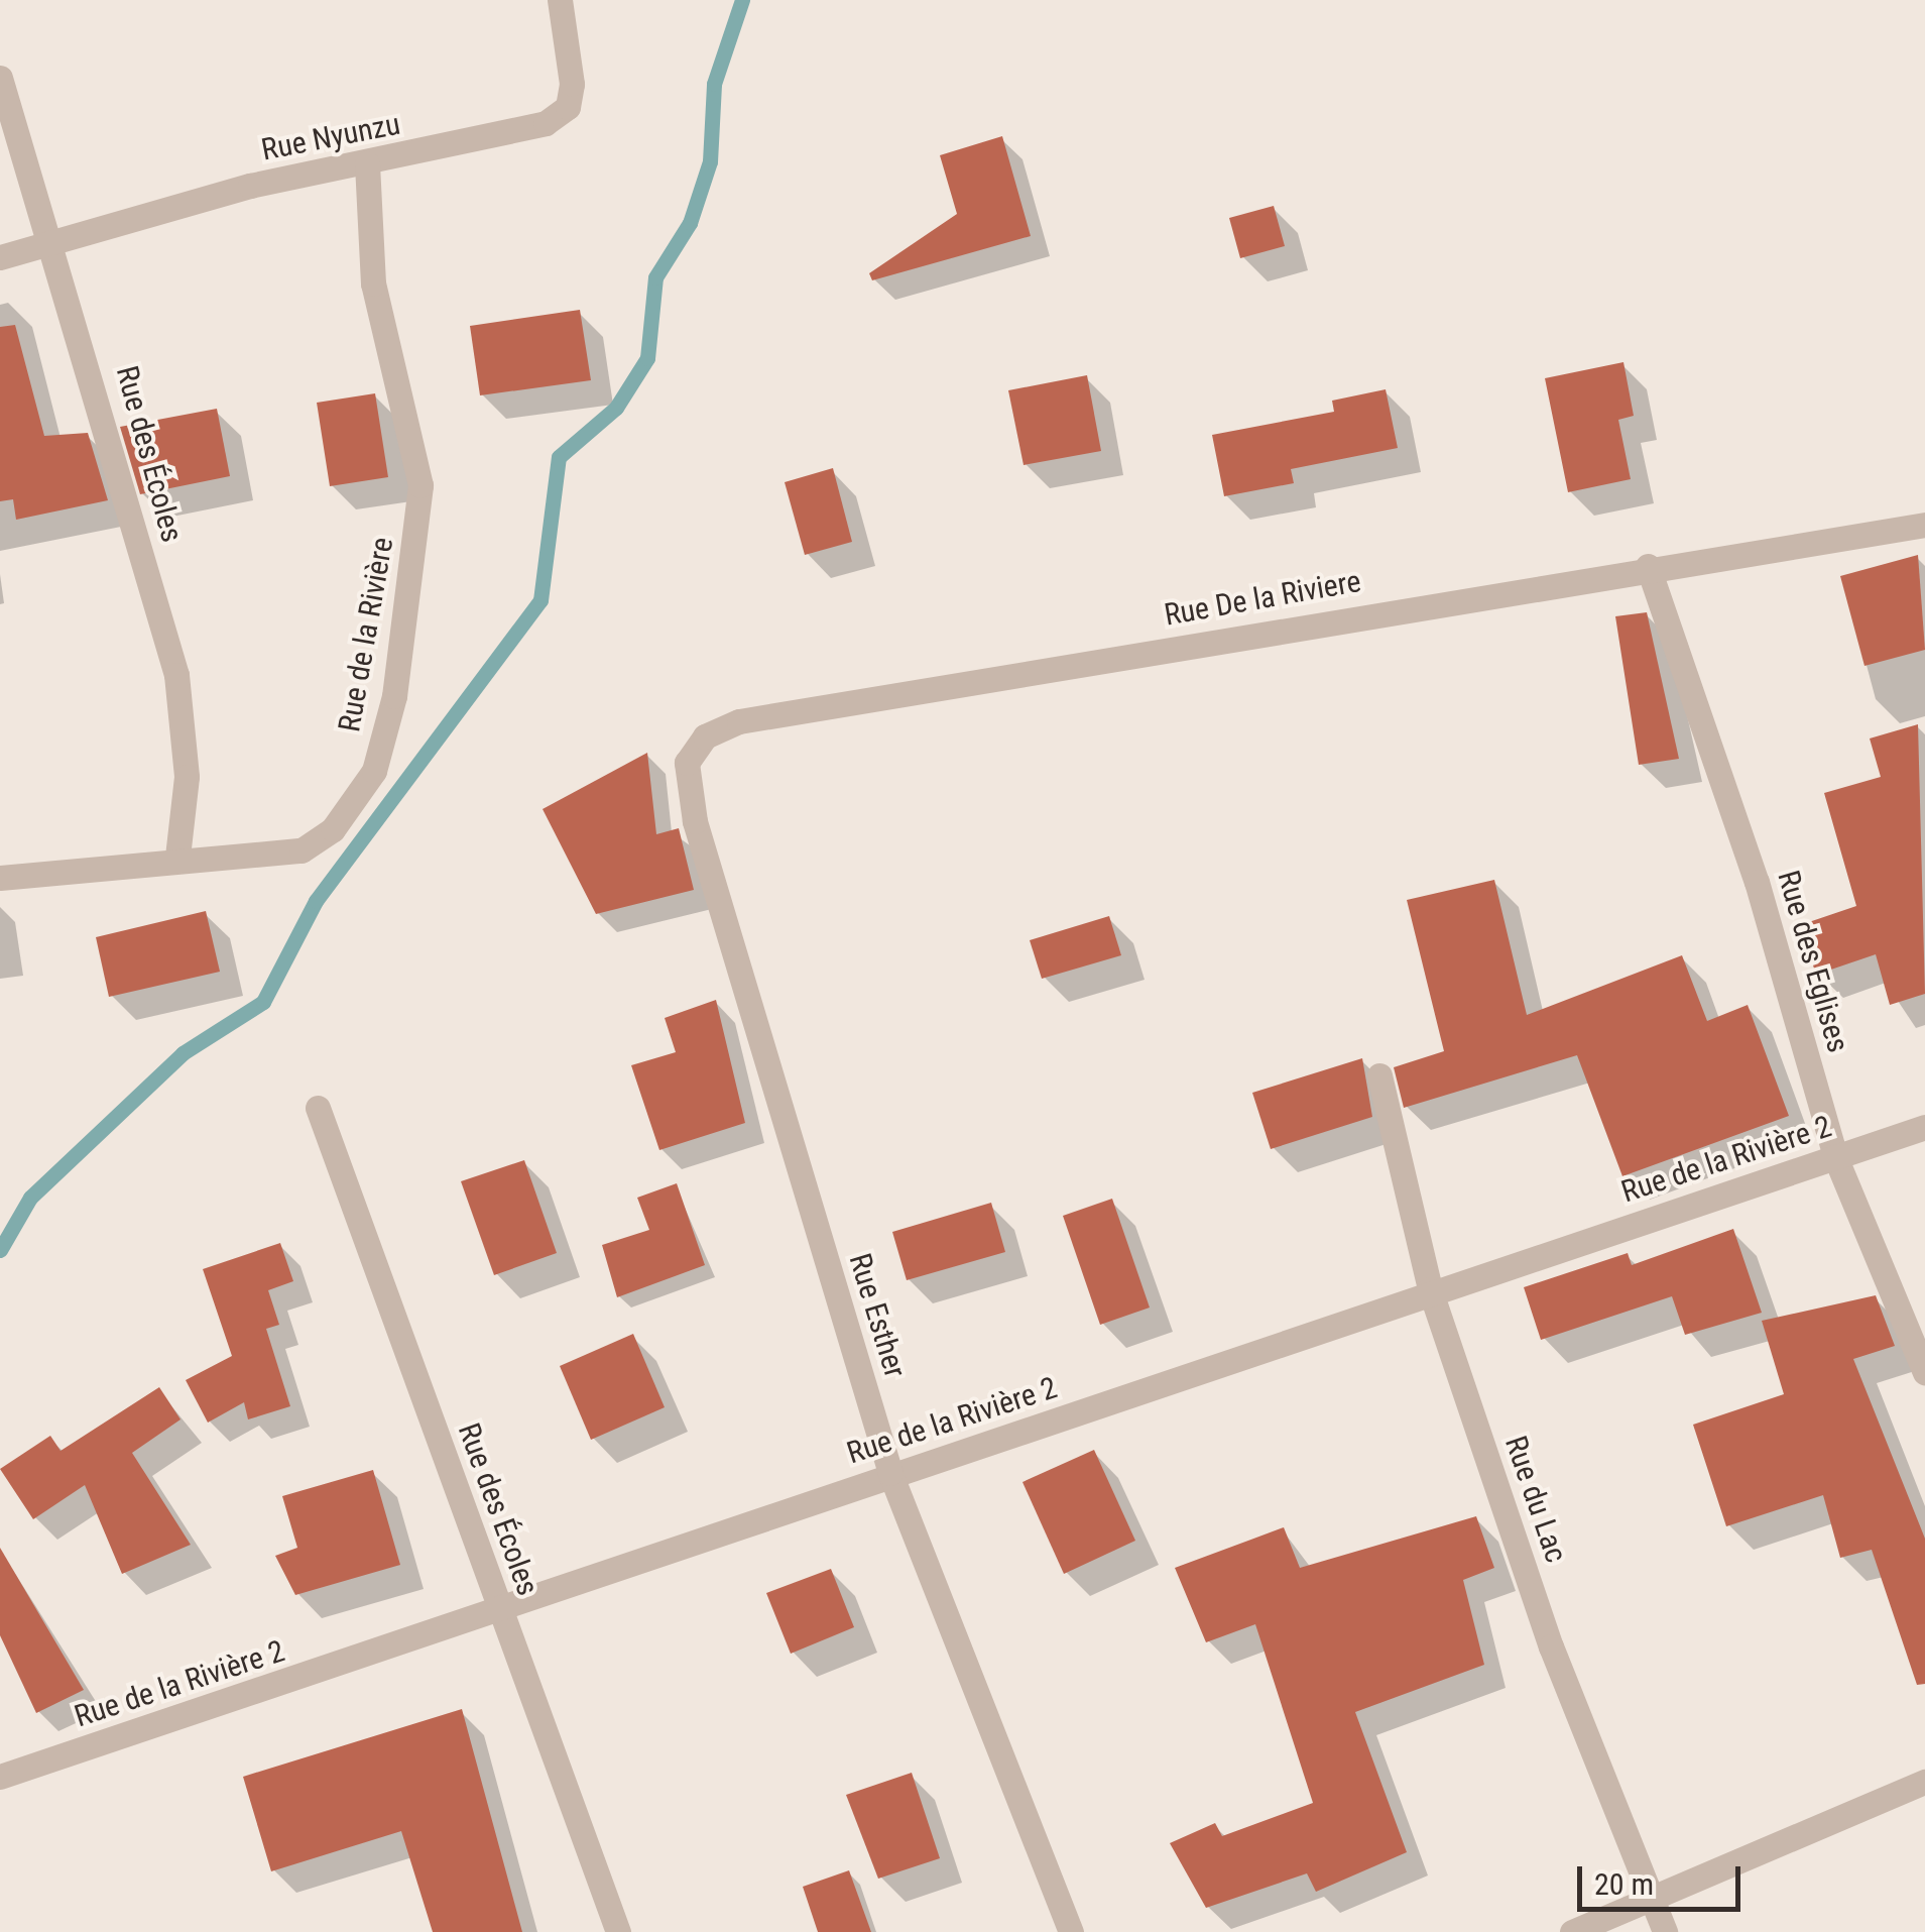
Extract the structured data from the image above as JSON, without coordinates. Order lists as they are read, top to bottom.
{
  "streets": {
    "street": [
      "Rue Nyunzu",
      "Rue des Écoles",
      "Rue De la Riviere",
      "Rue de la Rivière",
      "Rue des Eglises",
      "Rue de la Rivière 2",
      "Rue Esther",
      "Rue du Lac"
    ]
  },
  "crossings": [
    ["Rue Nyunzu", "Rue des Écoles"],
    ["Rue Nyunzu", "Rue de la Rivière"],
    ["Rue des Écoles", "Rue de la Rivière"],
    ["Rue des Écoles", "Rue de la Rivière 2"],
    ["Rue De la Riviere", "Rue des Eglises"],
    ["Rue De la Riviere", "Rue Esther"],
    ["Rue des Eglises", "Rue de la Rivière 2"],
    ["Rue de la Rivière 2", "Rue Esther"],
    ["Rue de la Rivière 2", "Rue du Lac"]
  ],
  "scale_bar": "20 m"
}
